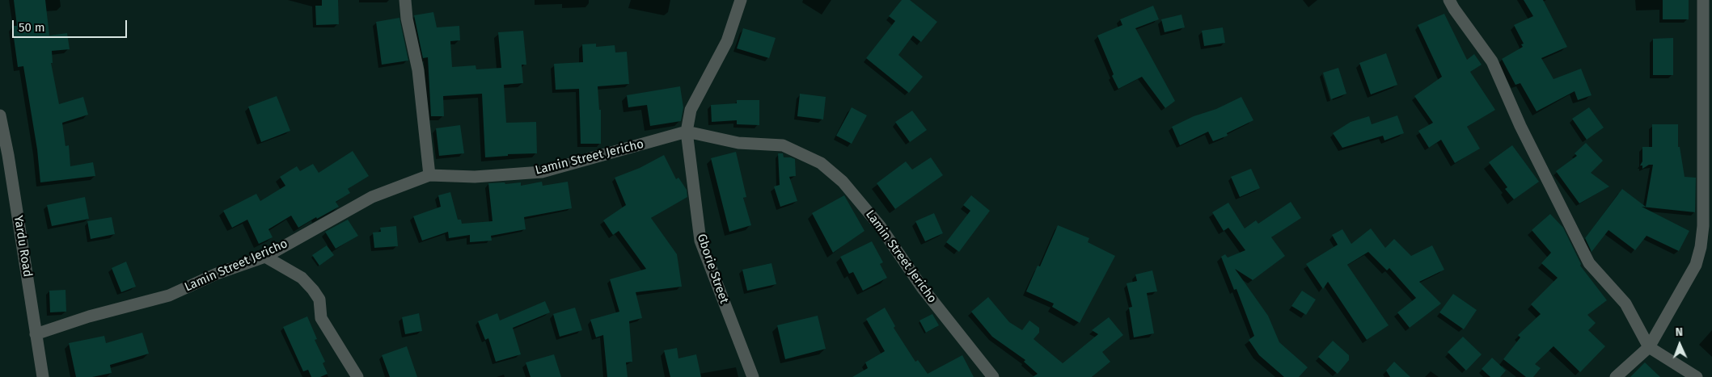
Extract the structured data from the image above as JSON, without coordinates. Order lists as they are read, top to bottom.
{
  "streets": {
    "street": ["Lamin Street Jericho", "Yardu Road", "Gborie Street"]
  },
  "crossings": [
    ["Lamin Street Jericho", "Yardu Road"],
    ["Lamin Street Jericho", "Gborie Street"]
  ],
  "scale_bar": "50 m",
  "north": "top"
}
